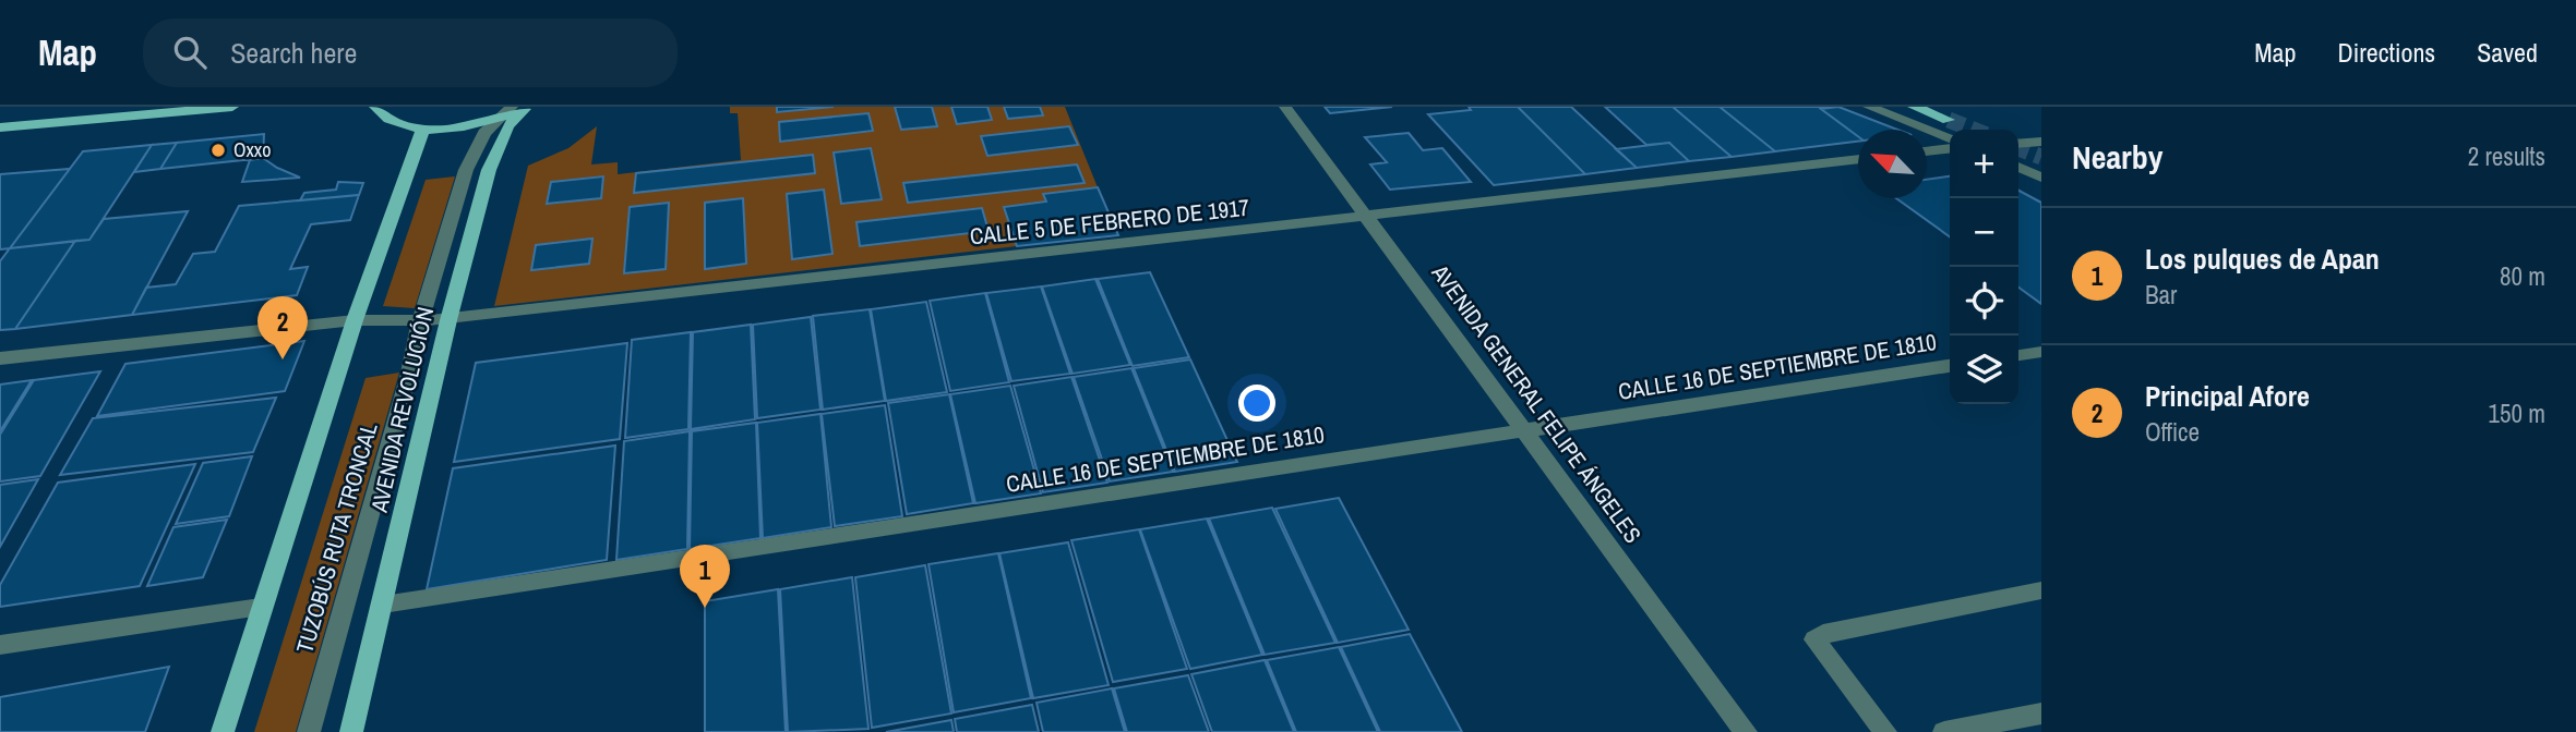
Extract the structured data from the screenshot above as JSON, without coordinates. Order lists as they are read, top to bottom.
{
  "streets": {
    "main road": ["AVENIDA REVOLUCIÓN"],
    "street": [
      "CALLE 5 DE FEBRERO DE 1917",
      "CALLE 16 DE SEPTIEMBRE DE 1810",
      "AVENIDA GENERAL FELIPE ÁNGELES",
      "TUZOBÚS RUTA TRONCAL"
    ]
  },
  "crossings": [
    ["CALLE 5 DE FEBRERO DE 1917", "AVENIDA GENERAL FELIPE ÁNGELES"],
    ["CALLE 5 DE FEBRERO DE 1917", "AVENIDA REVOLUCIÓN"],
    ["CALLE 5 DE FEBRERO DE 1917", "TUZOBÚS RUTA TRONCAL"],
    ["CALLE 16 DE SEPTIEMBRE DE 1810", "AVENIDA GENERAL FELIPE ÁNGELES"],
    ["CALLE 16 DE SEPTIEMBRE DE 1810", "AVENIDA REVOLUCIÓN"],
    ["AVENIDA REVOLUCIÓN", "TUZOBÚS RUTA TRONCAL"]
  ],
  "places": ["Oxxo"],
  "north": "top left",
  "page": {
    "header": "Map",
    "search": "Search here",
    "nav": ["Map", "Directions", "Saved"],
    "heading": ["Nearby", "2 results"],
    "map_buttons": ["+", "−"],
    "list": [
      {
        "mark": "1",
        "name": "Los pulques de Apan",
        "note": "Bar",
        "value": "80 m"
      },
      {
        "mark": "2",
        "name": "Principal Afore",
        "note": "Office",
        "value": "150 m"
      }
    ],
    "pins": ["2", "1"]
  }
}
